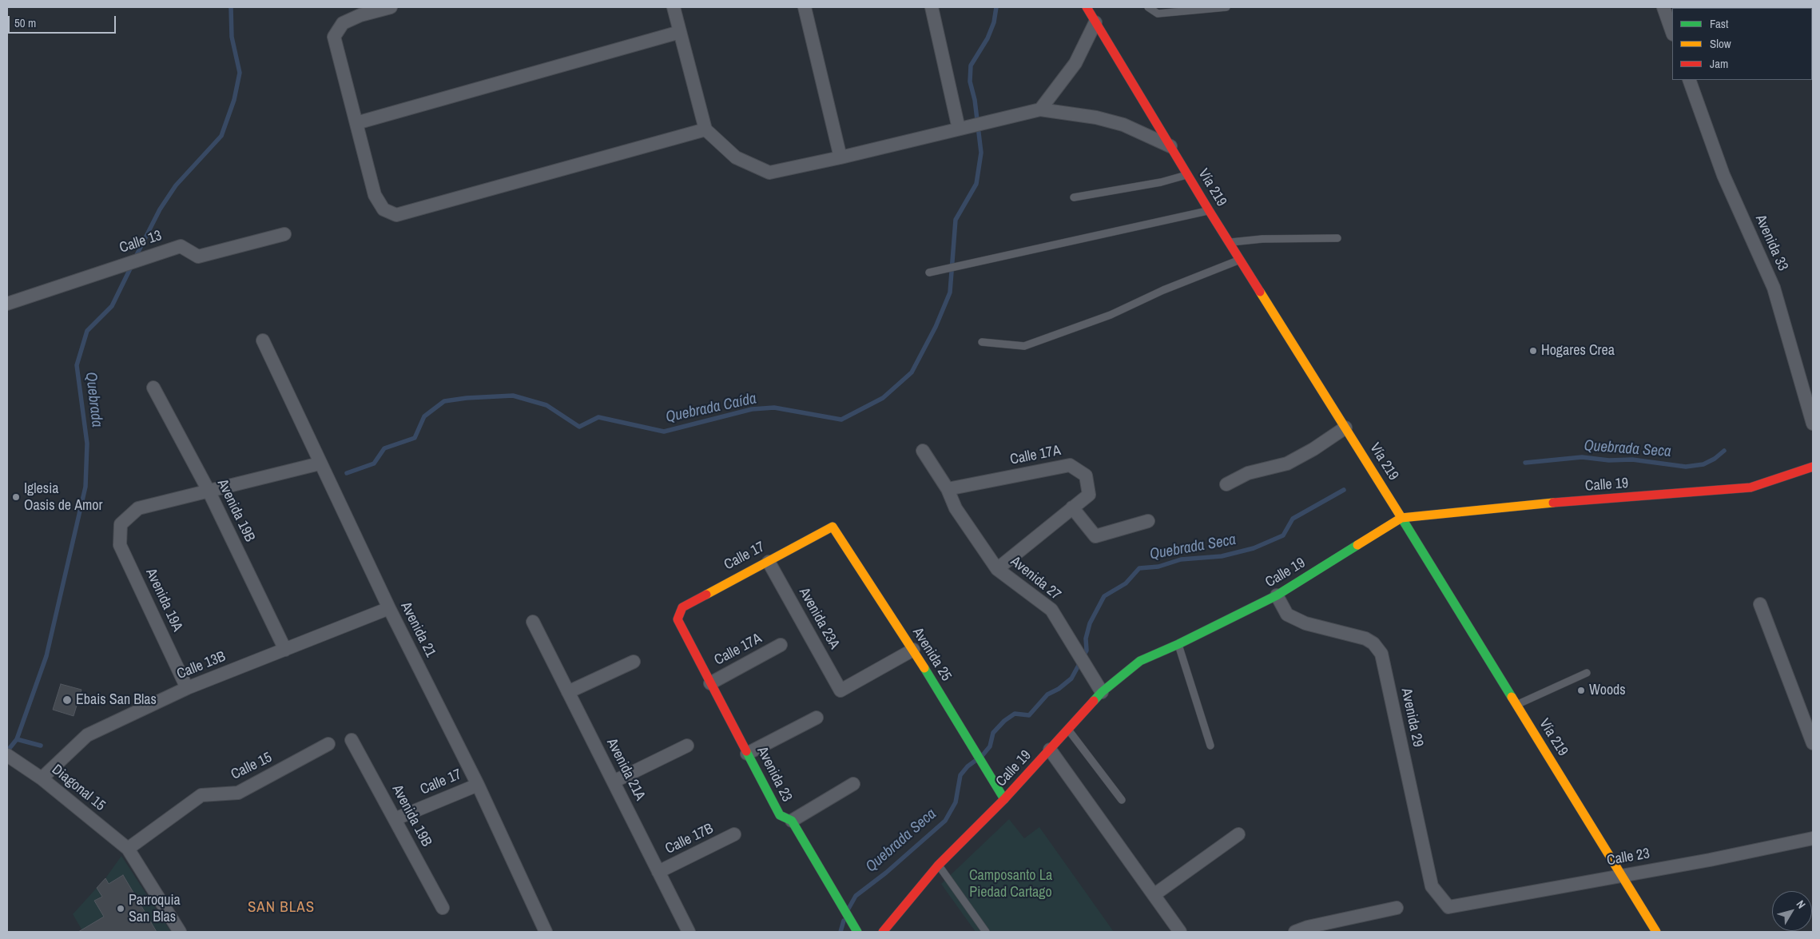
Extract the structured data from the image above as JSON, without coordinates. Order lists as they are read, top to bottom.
{
  "streets": {
    "street": [
      "Vía 219",
      "Calle 13",
      "Avenida 33",
      "Calle 17A",
      "Calle 19",
      "Avenida 19B",
      "Calle 17",
      "Avenida 27",
      "Avenida 19A",
      "Avenida 23A",
      "Avenida 21",
      "Avenida 25",
      "Calle 13B",
      "Avenida 29",
      "Calle 15",
      "Avenida 21A",
      "Avenida 23",
      "Diagonal 15",
      "Calle 17B",
      "Calle 23"
    ]
  },
  "crossings": [
    ["Vía 219", "Calle 19"],
    ["Vía 219", "Calle 23"],
    ["Calle 17A", "Avenida 27"],
    ["Calle 17A", "Avenida 23"],
    ["Calle 19", "Avenida 27"],
    ["Calle 19", "Avenida 25"],
    ["Calle 19", "Avenida 29"],
    ["Avenida 19B", "Calle 17"],
    ["Avenida 19B", "Avenida 19A"],
    ["Avenida 19B", "Calle 13B"],
    ["Calle 17", "Avenida 23A"],
    ["Calle 17", "Avenida 21"],
    ["Calle 17", "Avenida 25"],
    ["Calle 17", "Avenida 23"],
    ["Avenida 19A", "Calle 13B"],
    ["Avenida 23A", "Avenida 25"],
    ["Avenida 21", "Calle 13B"],
    ["Calle 13B", "Diagonal 15"],
    ["Avenida 29", "Calle 23"],
    ["Calle 15", "Diagonal 15"],
    ["Avenida 21A", "Calle 17B"]
  ],
  "districts": ["SAN BLAS"],
  "water": ["Quebrada", "Quebrada Caída", "Quebrada Seca"],
  "parks": ["Camposanto La Piedad Cartago"],
  "places": [
    "Hogares Crea",
    "Iglesia Oasis de Amor",
    "Woods",
    "Ebais San Blas",
    "Parroquia San Blas"
  ],
  "legend": ["Fast", "Slow", "Jam"],
  "scale_bar": "50 m",
  "north": "top right"
}
